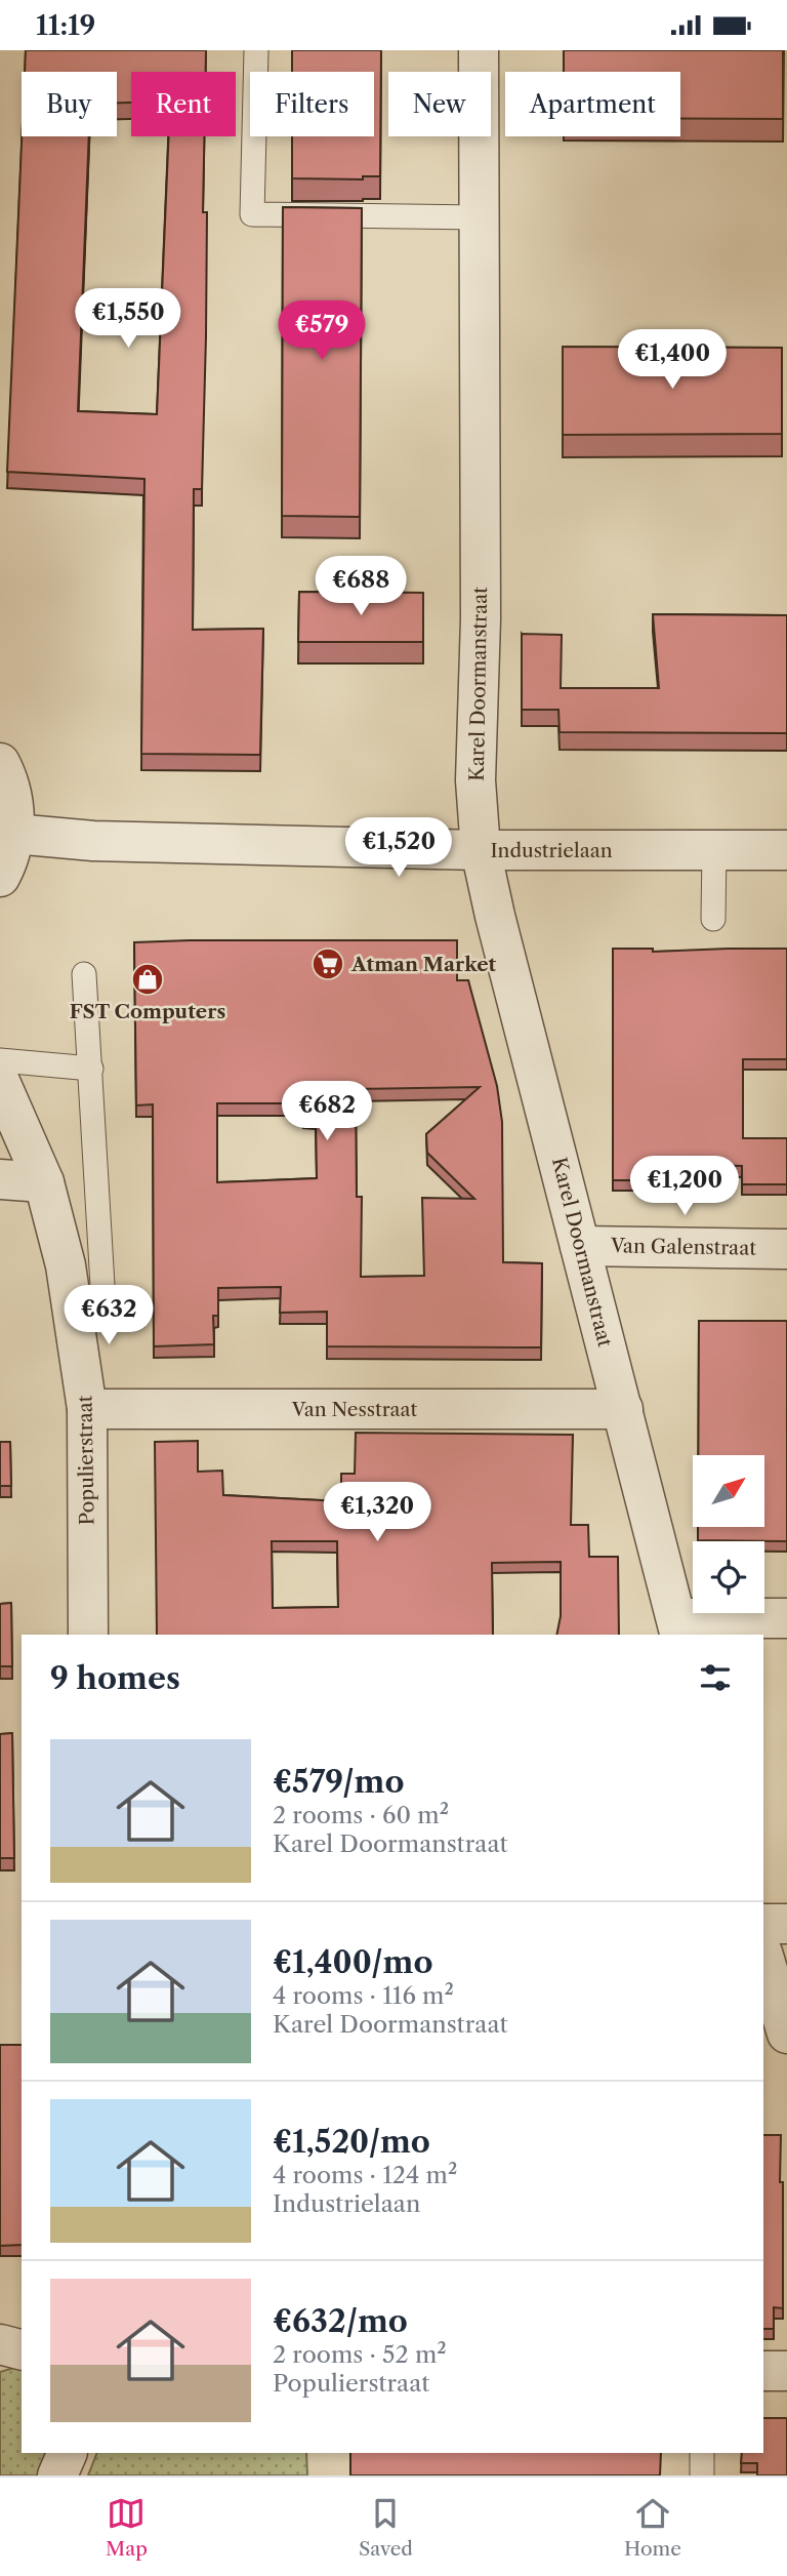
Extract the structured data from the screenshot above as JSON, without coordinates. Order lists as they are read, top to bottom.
{
  "streets": {
    "street": [
      "Karel Doormanstraat",
      "Industrielaan",
      "Van Galenstraat",
      "Van Nesstraat",
      "Populierstraat"
    ]
  },
  "crossings": [
    ["Karel Doormanstraat", "Industrielaan"],
    ["Karel Doormanstraat", "Van Galenstraat"],
    ["Karel Doormanstraat", "Van Nesstraat"],
    ["Van Nesstraat", "Populierstraat"]
  ],
  "places": {
    "supermarket": ["Atman Market"],
    "shop": ["FST Computers"]
  },
  "north": "top right",
  "page": {
    "status": "11:19",
    "chip": [
      "Buy",
      "Rent",
      "Filters",
      "New",
      "Apartment"
    ],
    "price": [
      "€1,550",
      "€579",
      "€1,400",
      "€688",
      "€1,520",
      "€682",
      "€1,200",
      "€632",
      "€1,320"
    ],
    "heading": "9 homes",
    "list": [
      {
        "name": "€579/mo",
        "note": "2 rooms · 60 m² · Karel Doormanstraat"
      },
      {
        "name": "€1,400/mo",
        "note": "4 rooms · 116 m² · Karel Doormanstraat"
      },
      {
        "name": "€1,520/mo",
        "note": "4 rooms · 124 m² · Industrielaan"
      },
      {
        "name": "€632/mo",
        "note": "2 rooms · 52 m² · Populierstraat"
      }
    ],
    "tabs": ["Map", "Saved", "Home"]
  }
}
